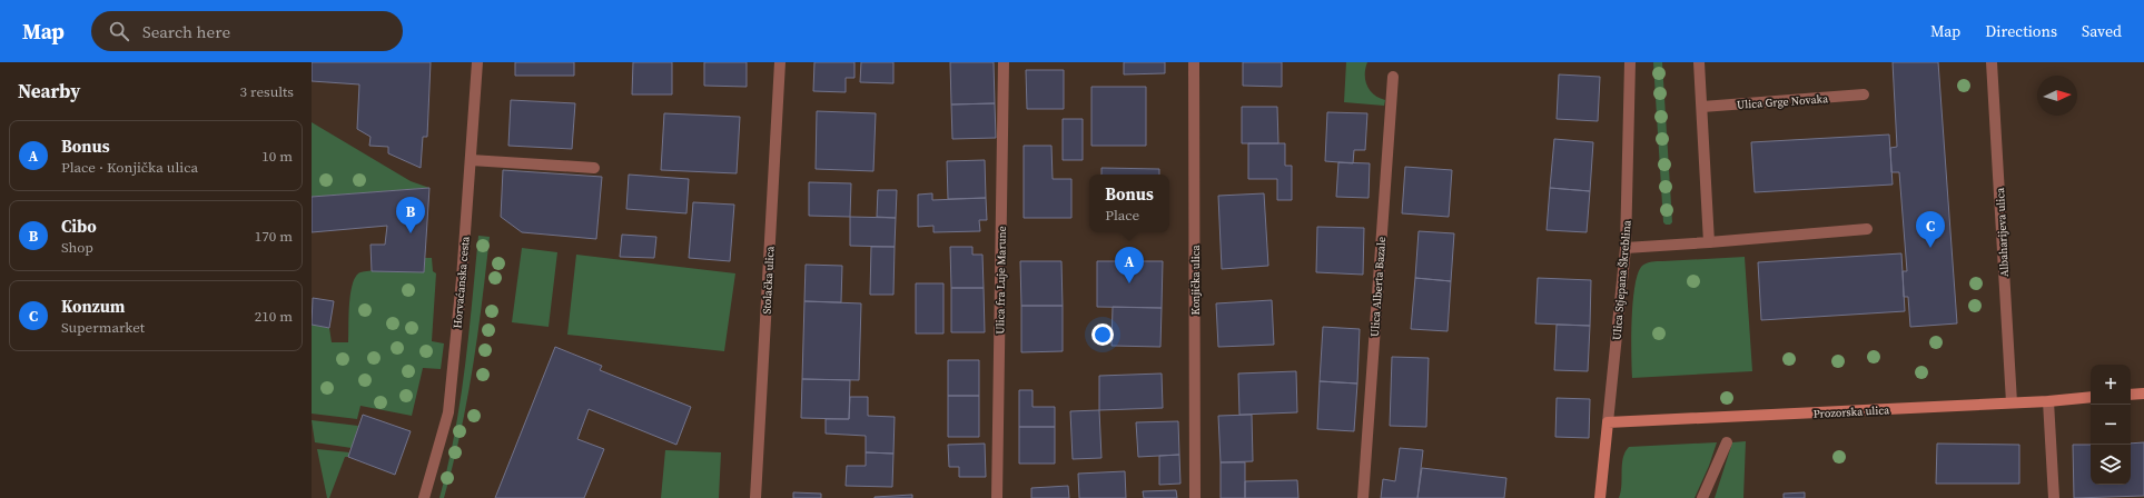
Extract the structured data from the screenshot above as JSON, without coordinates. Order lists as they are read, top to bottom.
{
  "streets": {
    "street": [
      "Ulica Grge Novaka",
      "Albaharijeva ulica",
      "Stolačka ulica",
      "Ulica fra Luje Marune",
      "Konjička ulica",
      "Ulica Stjepana Škreblina",
      "Horvaćanska cesta",
      "Ulica Alberta Bazale",
      "Prozorska ulica"
    ]
  },
  "crossings": [
    ["Albaharijeva ulica", "Prozorska ulica"],
    ["Ulica Stjepana Škreblina", "Prozorska ulica"]
  ],
  "north": "right",
  "page": {
    "header": "Map",
    "search": "Search here",
    "nav": ["Map", "Directions", "Saved"],
    "heading": ["Nearby", "3 results"],
    "list": [
      {
        "mark": "A",
        "name": "Bonus",
        "note": "Place · Konjička ulica",
        "value": "10 m"
      },
      {
        "mark": "B",
        "name": "Cibo",
        "note": "Shop",
        "value": "170 m"
      },
      {
        "mark": "C",
        "name": "Konzum",
        "note": "Supermarket",
        "value": "210 m"
      }
    ],
    "popup": ["Bonus", "Place"],
    "pins": ["B", "C", "A"],
    "map_buttons": ["+", "−"]
  }
}
